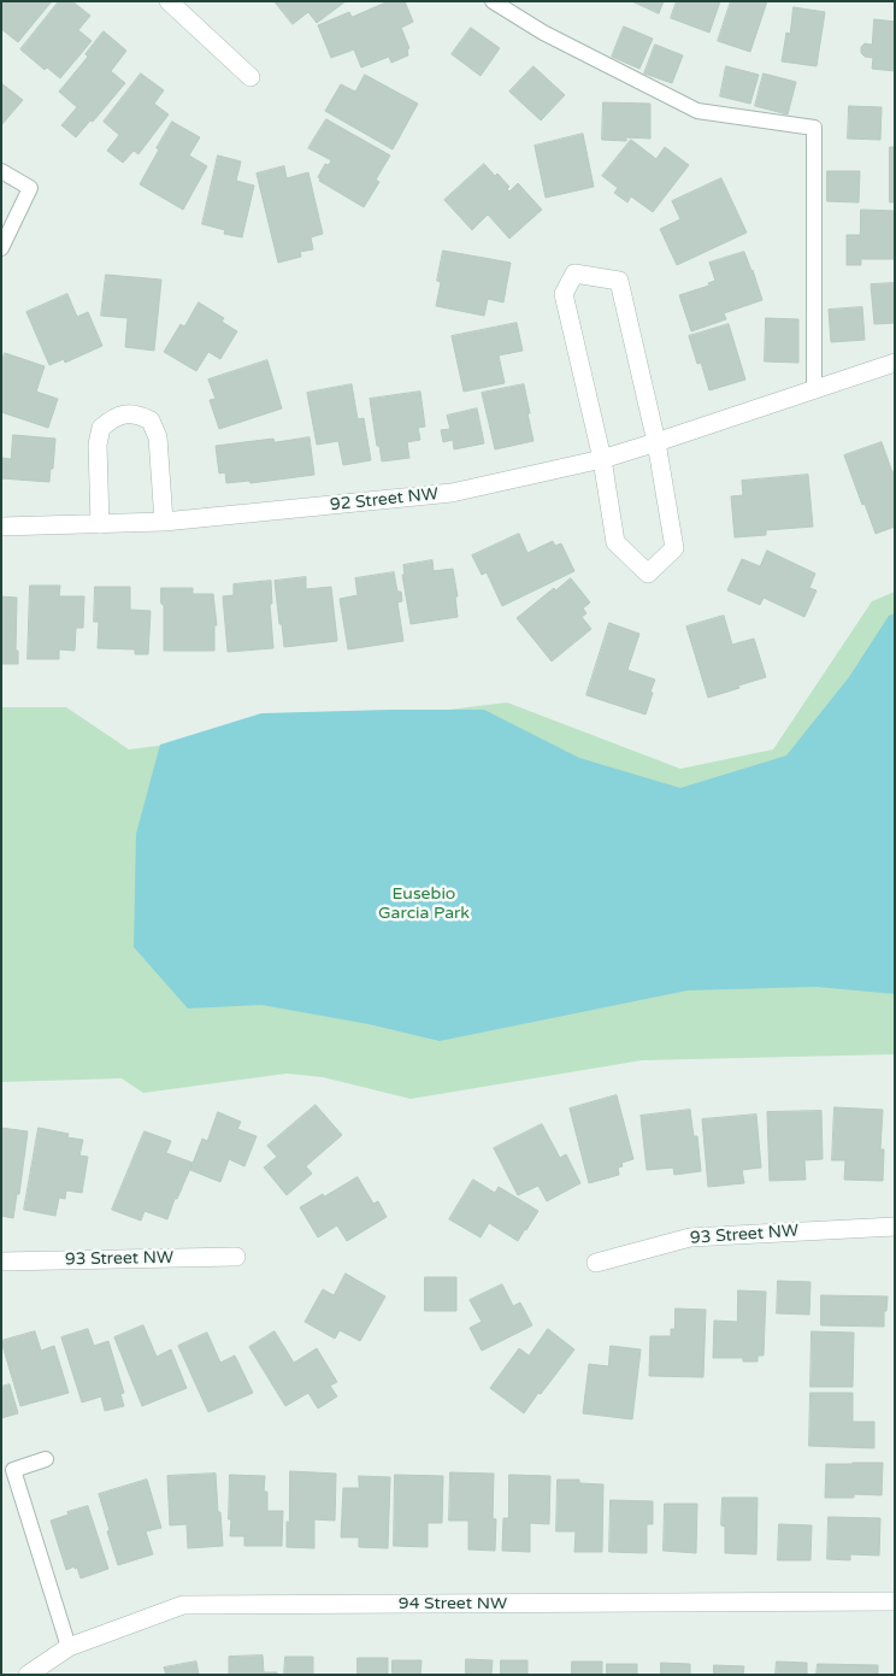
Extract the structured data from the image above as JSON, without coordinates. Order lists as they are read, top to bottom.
{
  "streets": {
    "street": ["92 Street NW", "93 Street NW", "94 Street NW"]
  },
  "parks": ["Eusebio Garcia Park"]
}
